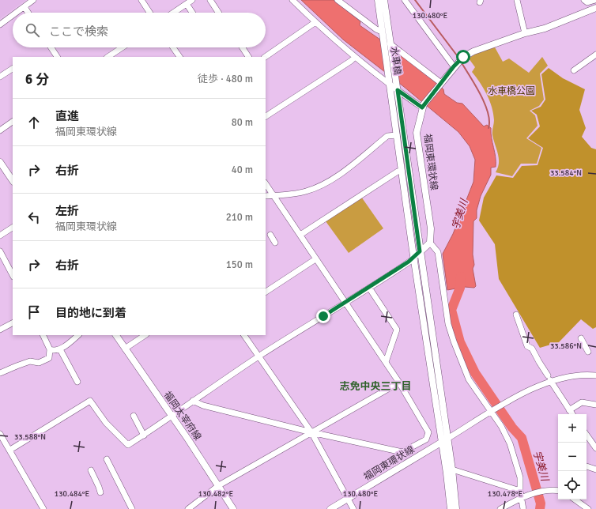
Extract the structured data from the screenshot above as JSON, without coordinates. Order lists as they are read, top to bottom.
{
  "streets": {
    "main road": ["水車橋", "福岡東環状線", "福岡太宰府線"]
  },
  "districts": ["志免中央三丁目"],
  "water": ["宇美川"],
  "parks": ["水車橋公園"],
  "page": {
    "search": "ここで検索",
    "heading": ["6 分", "徒歩 · 480 m"],
    "list": [
      ["直進", "福岡東環状線", "80 m"],
      ["右折", "40 m"],
      ["左折", "福岡東環状線", "210 m"],
      ["右折", "150 m"],
      "目的地に到着"
    ],
    "map_buttons": ["+", "−"]
  },
  "coordinates": [
    "130.480°E",
    "33.584°N",
    "33.586°N",
    "33.588°N",
    "130.484°E",
    "130.482°E",
    "130.478°E"
  ]
}
